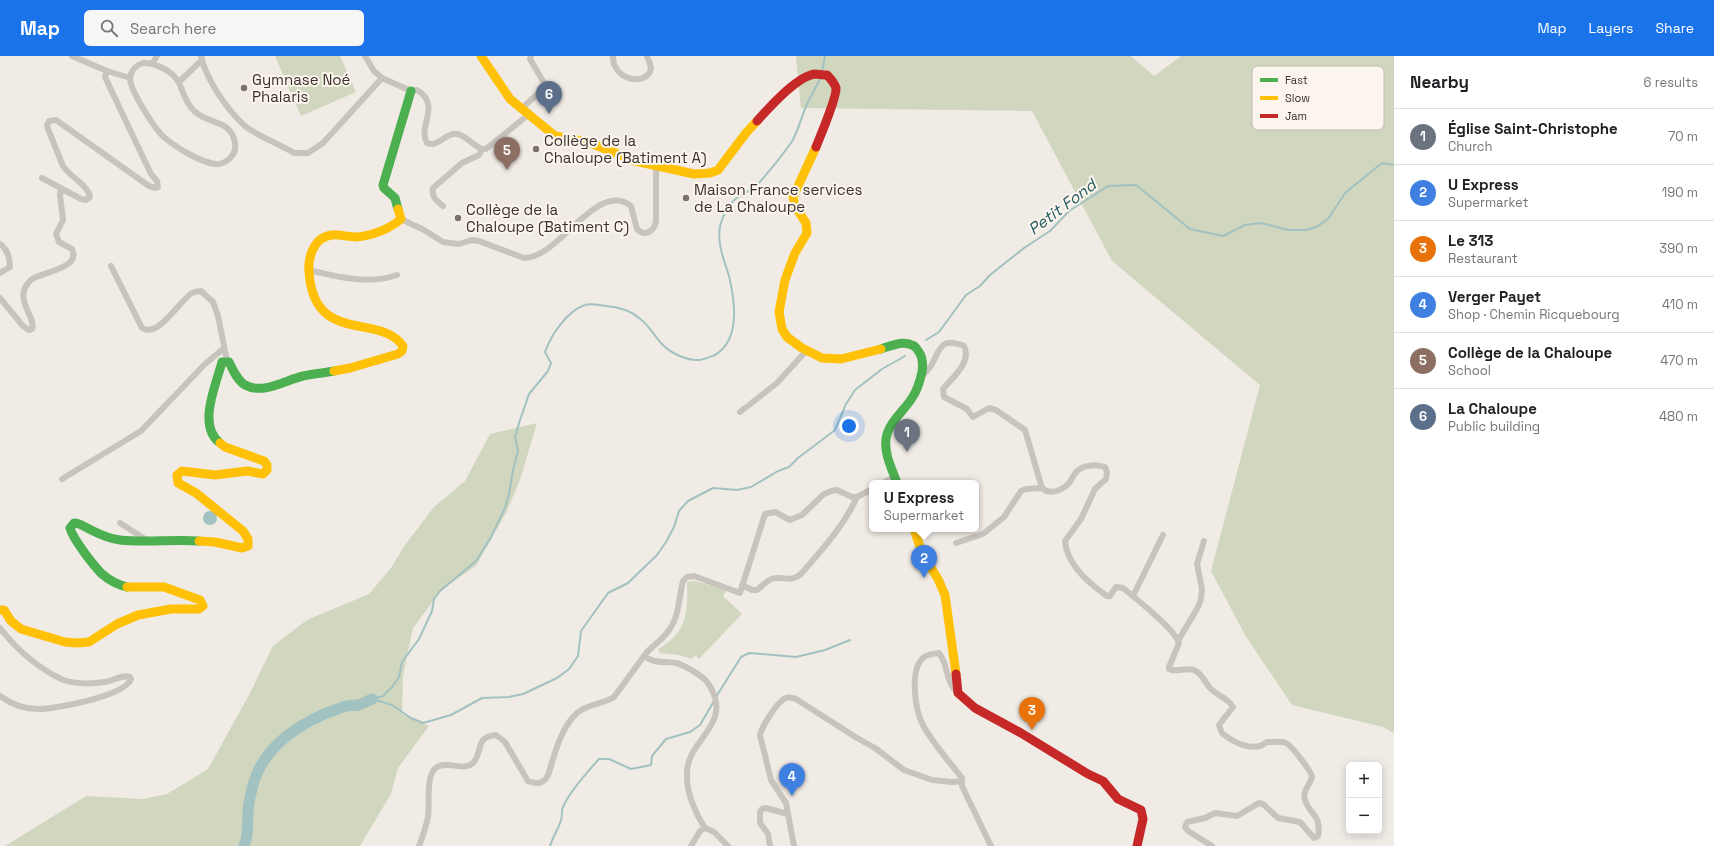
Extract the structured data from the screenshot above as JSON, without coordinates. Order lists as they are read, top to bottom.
{
  "water": ["Petit Fond"],
  "places": [
    "Gymnase Noé Phalaris",
    "Collège de la Chaloupe (Batiment A)",
    "Maison France services de La Chaloupe",
    "Collège de la Chaloupe (Batiment C)"
  ],
  "legend": ["Fast", "Slow", "Jam"],
  "page": {
    "header": "Map",
    "search": "Search here",
    "nav": ["Map", "Layers", "Share"],
    "heading": ["Nearby", "6 results"],
    "pins": [
      "6",
      "5",
      "1",
      "2",
      "3",
      "4"
    ],
    "list": [
      {
        "mark": "1",
        "name": "Église Saint-Christophe",
        "note": "Church",
        "value": "70 m"
      },
      {
        "mark": "2",
        "name": "U Express",
        "note": "Supermarket",
        "value": "190 m"
      },
      {
        "mark": "3",
        "name": "Le 313",
        "note": "Restaurant",
        "value": "390 m"
      },
      {
        "mark": "4",
        "name": "Verger Payet",
        "note": "Shop · Chemin Ricquebourg",
        "value": "410 m"
      },
      {
        "mark": "5",
        "name": "Collège de la Chaloupe",
        "note": "School",
        "value": "470 m"
      },
      {
        "mark": "6",
        "name": "La Chaloupe",
        "note": "Public building",
        "value": "480 m"
      }
    ],
    "popup": ["U Express", "Supermarket"],
    "map_buttons": ["+", "−"]
  }
}
